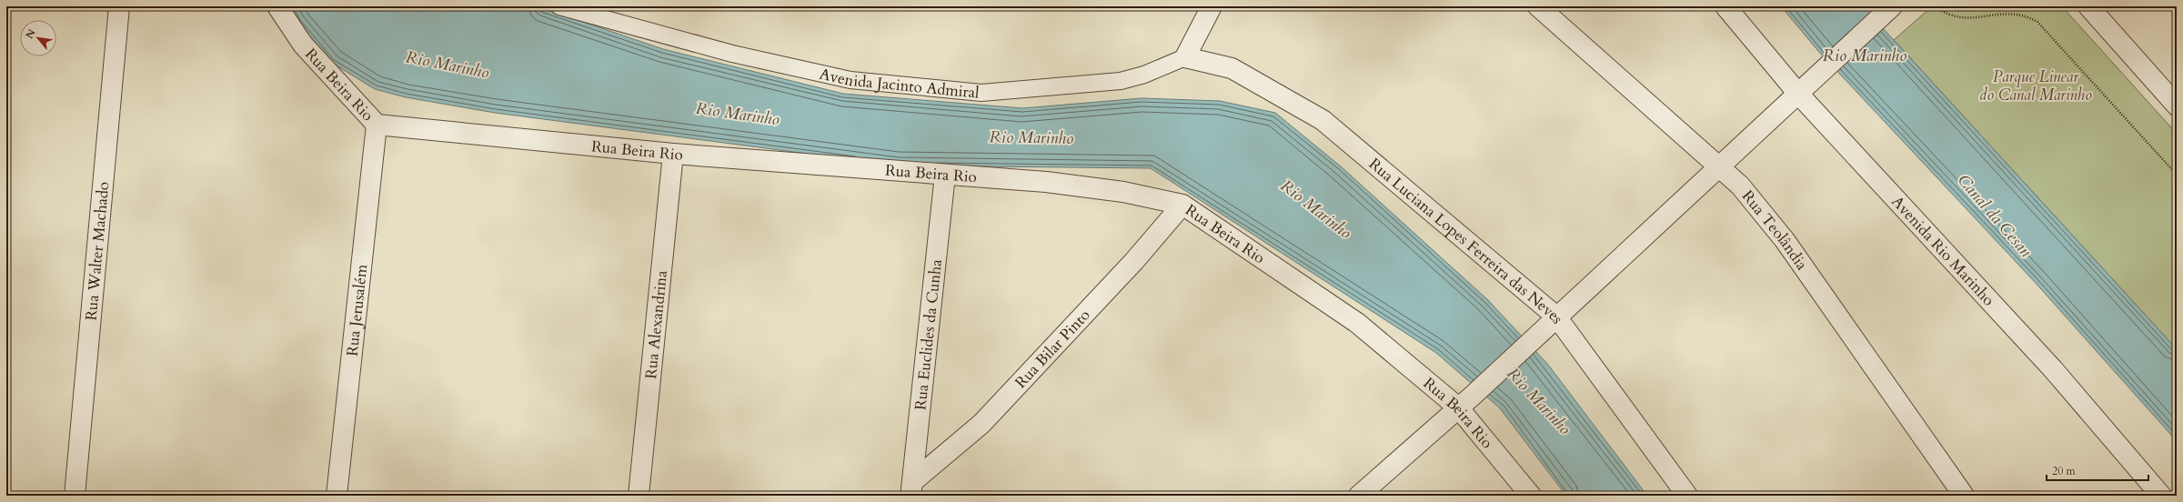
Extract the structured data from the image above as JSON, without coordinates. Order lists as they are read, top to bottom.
{
  "streets": {
    "street": [
      "Rua Beira Rio",
      "Rua Teolândia",
      "Rua Luciana Lopes Ferreira das Neves",
      "Rua Walter Machado",
      "Avenida Rio Marinho",
      "Rua Jerusalém",
      "Rua Alexandrina",
      "Rua Euclides da Cunha",
      "Rua Bilar Pinto"
    ],
    "lane": ["Avenida Jacinto Admiral"]
  },
  "crossings": [
    ["Avenida Jacinto Admiral", "Rua Luciana Lopes Ferreira das Neves"],
    ["Rua Beira Rio", "Rua Jerusalém"],
    ["Rua Beira Rio", "Rua Alexandrina"],
    ["Rua Beira Rio", "Rua Euclides da Cunha"],
    ["Rua Beira Rio", "Rua Bilar Pinto"],
    ["Rua Euclides da Cunha", "Rua Bilar Pinto"]
  ],
  "water": ["Rio Marinho", "Canal da Cesan"],
  "parks": ["Parque Linear do Canal Marinho"],
  "scale_bar": "20 m",
  "north": "top left"
}
